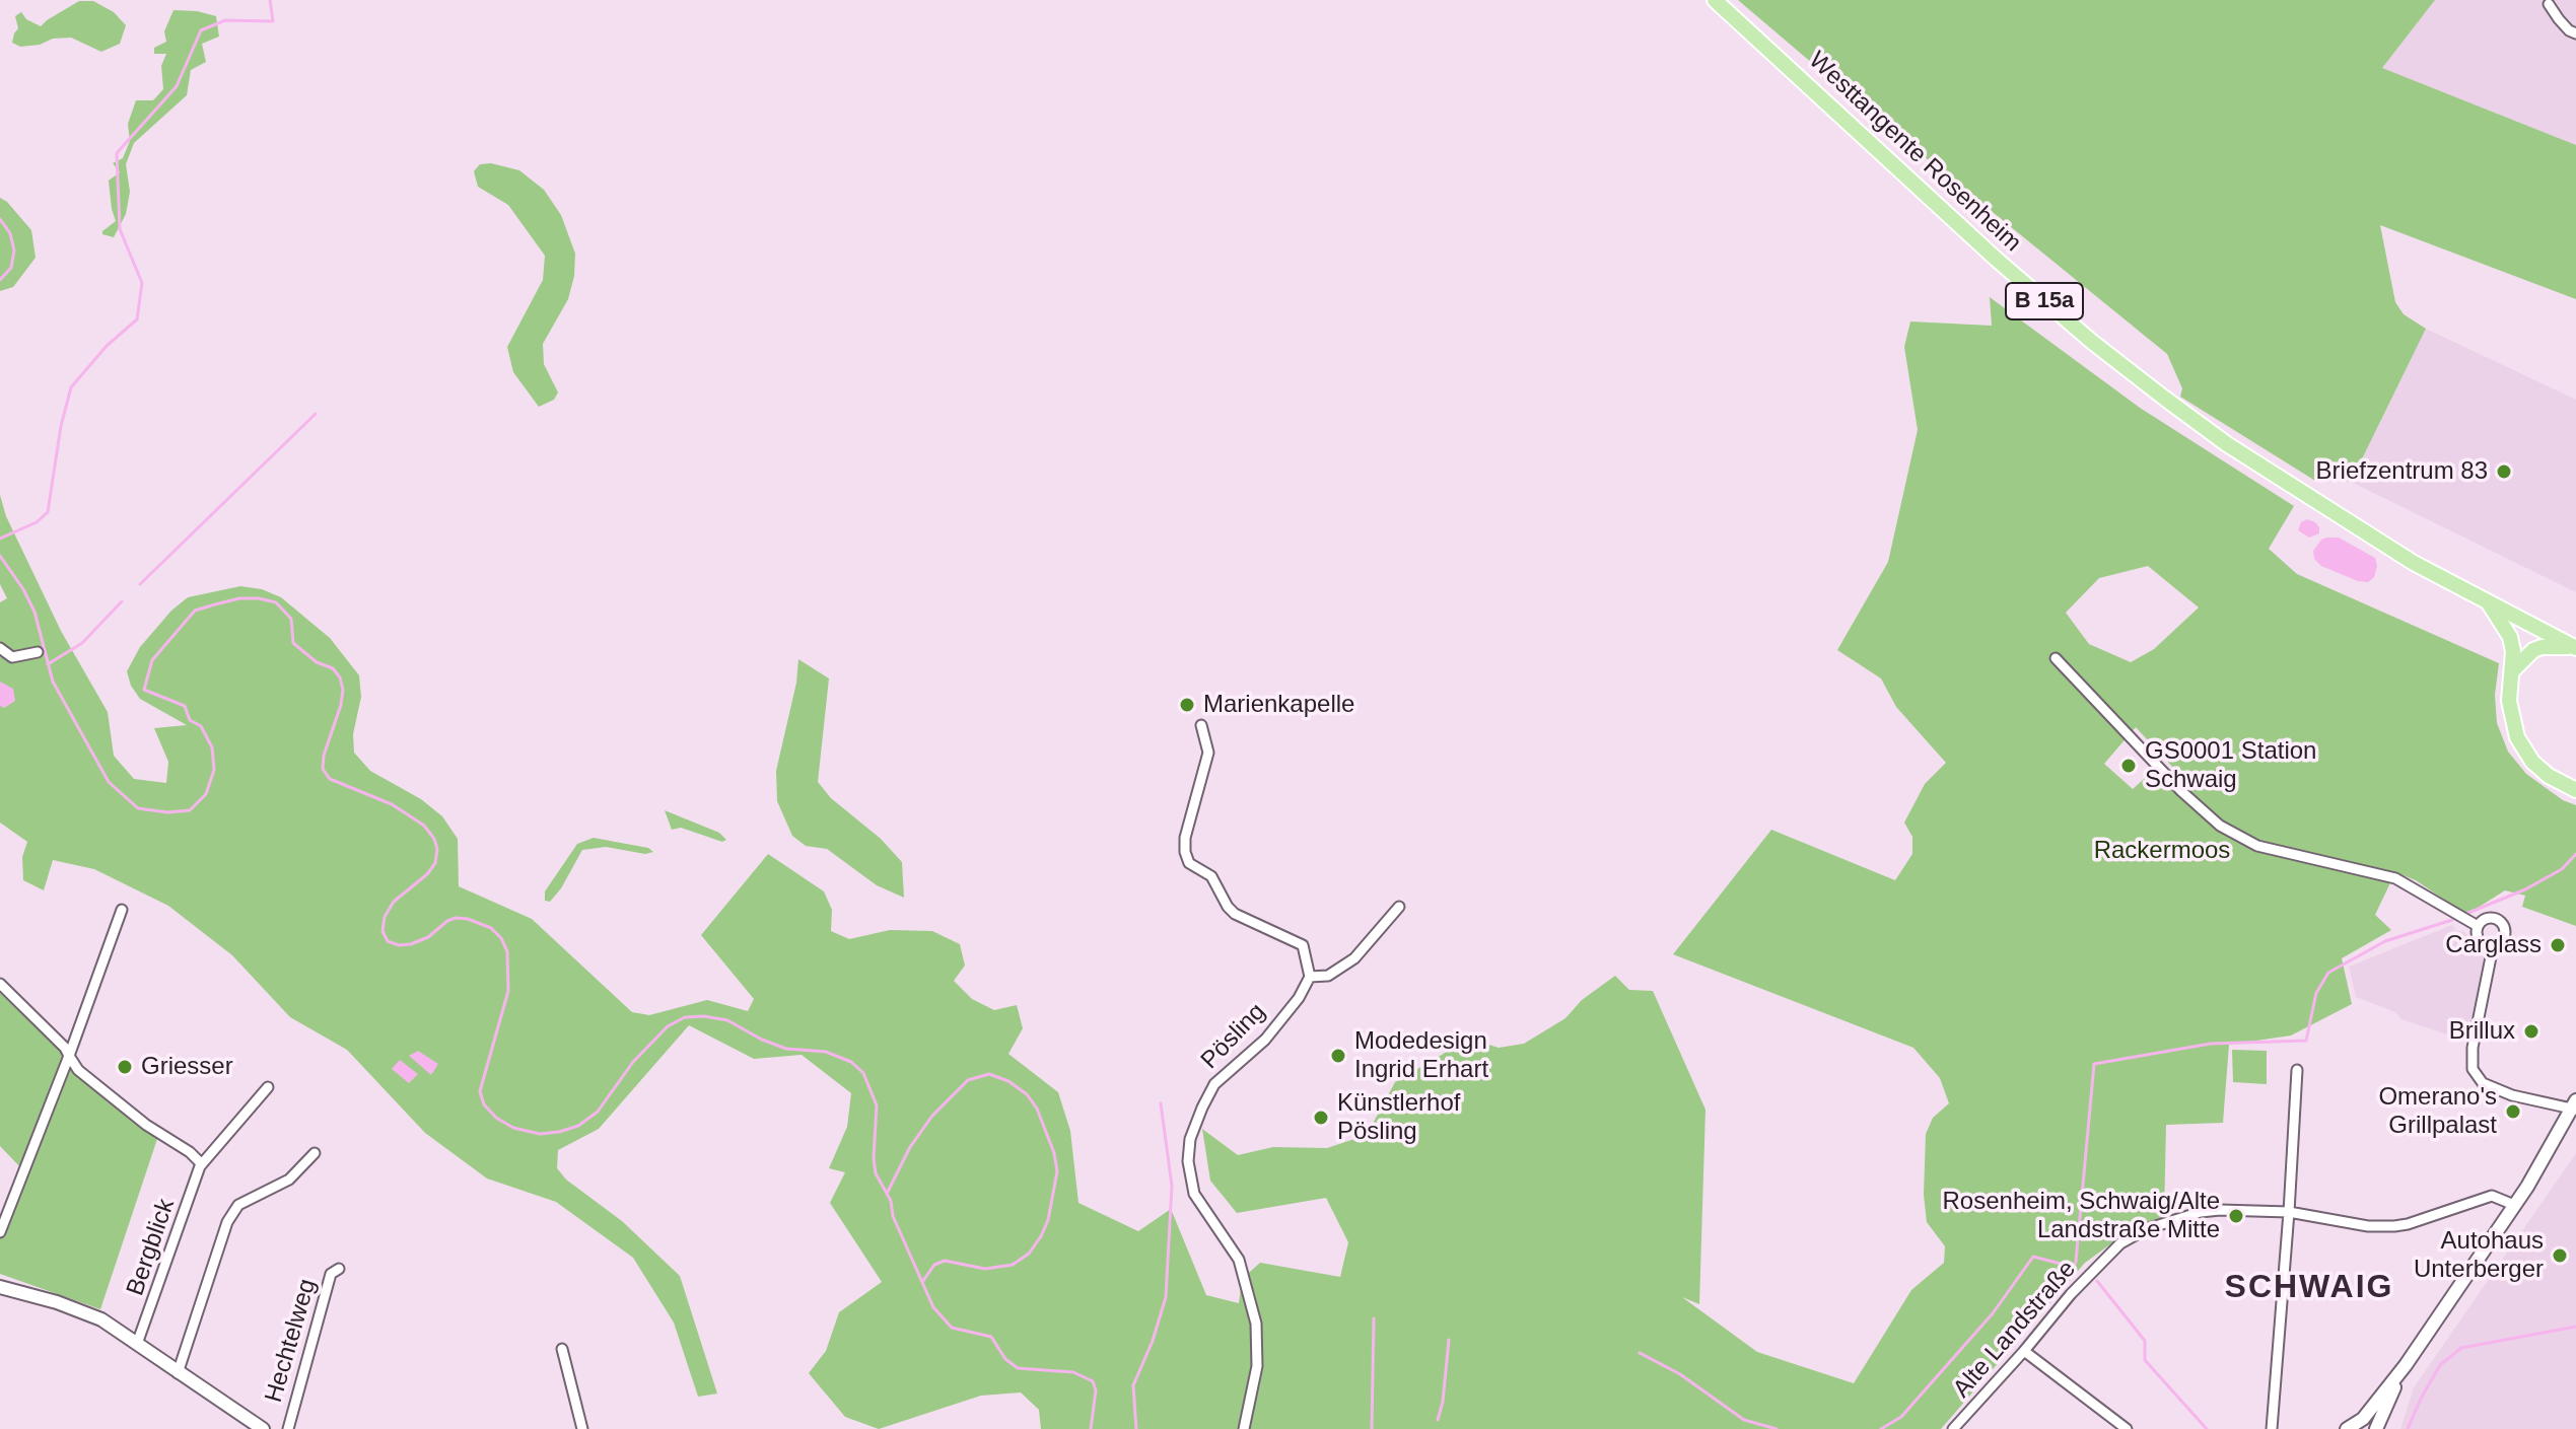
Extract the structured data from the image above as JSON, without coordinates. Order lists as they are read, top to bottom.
{
  "streets": {
    "highway": ["Westtangente Rosenheim", "B 15a"],
    "street": [
      "Pösling",
      "Bergblick",
      "Alte Landstraße",
      "Hechtelweg"
    ]
  },
  "districts": ["SCHWAIG"],
  "parks": ["Rackermoos"],
  "places": [
    "Briefzentrum 83",
    "Marienkapelle",
    "GS0001 Station Schwaig",
    "Carglass",
    "Brillux",
    "Modedesign Ingrid Erhart",
    "Griesser",
    "Omerano's Grillpalast",
    "Künstlerhof Pösling",
    "Rosenheim, Schwaig/Alte Landstraße Mitte",
    "Autohaus Unterberger"
  ]
}
